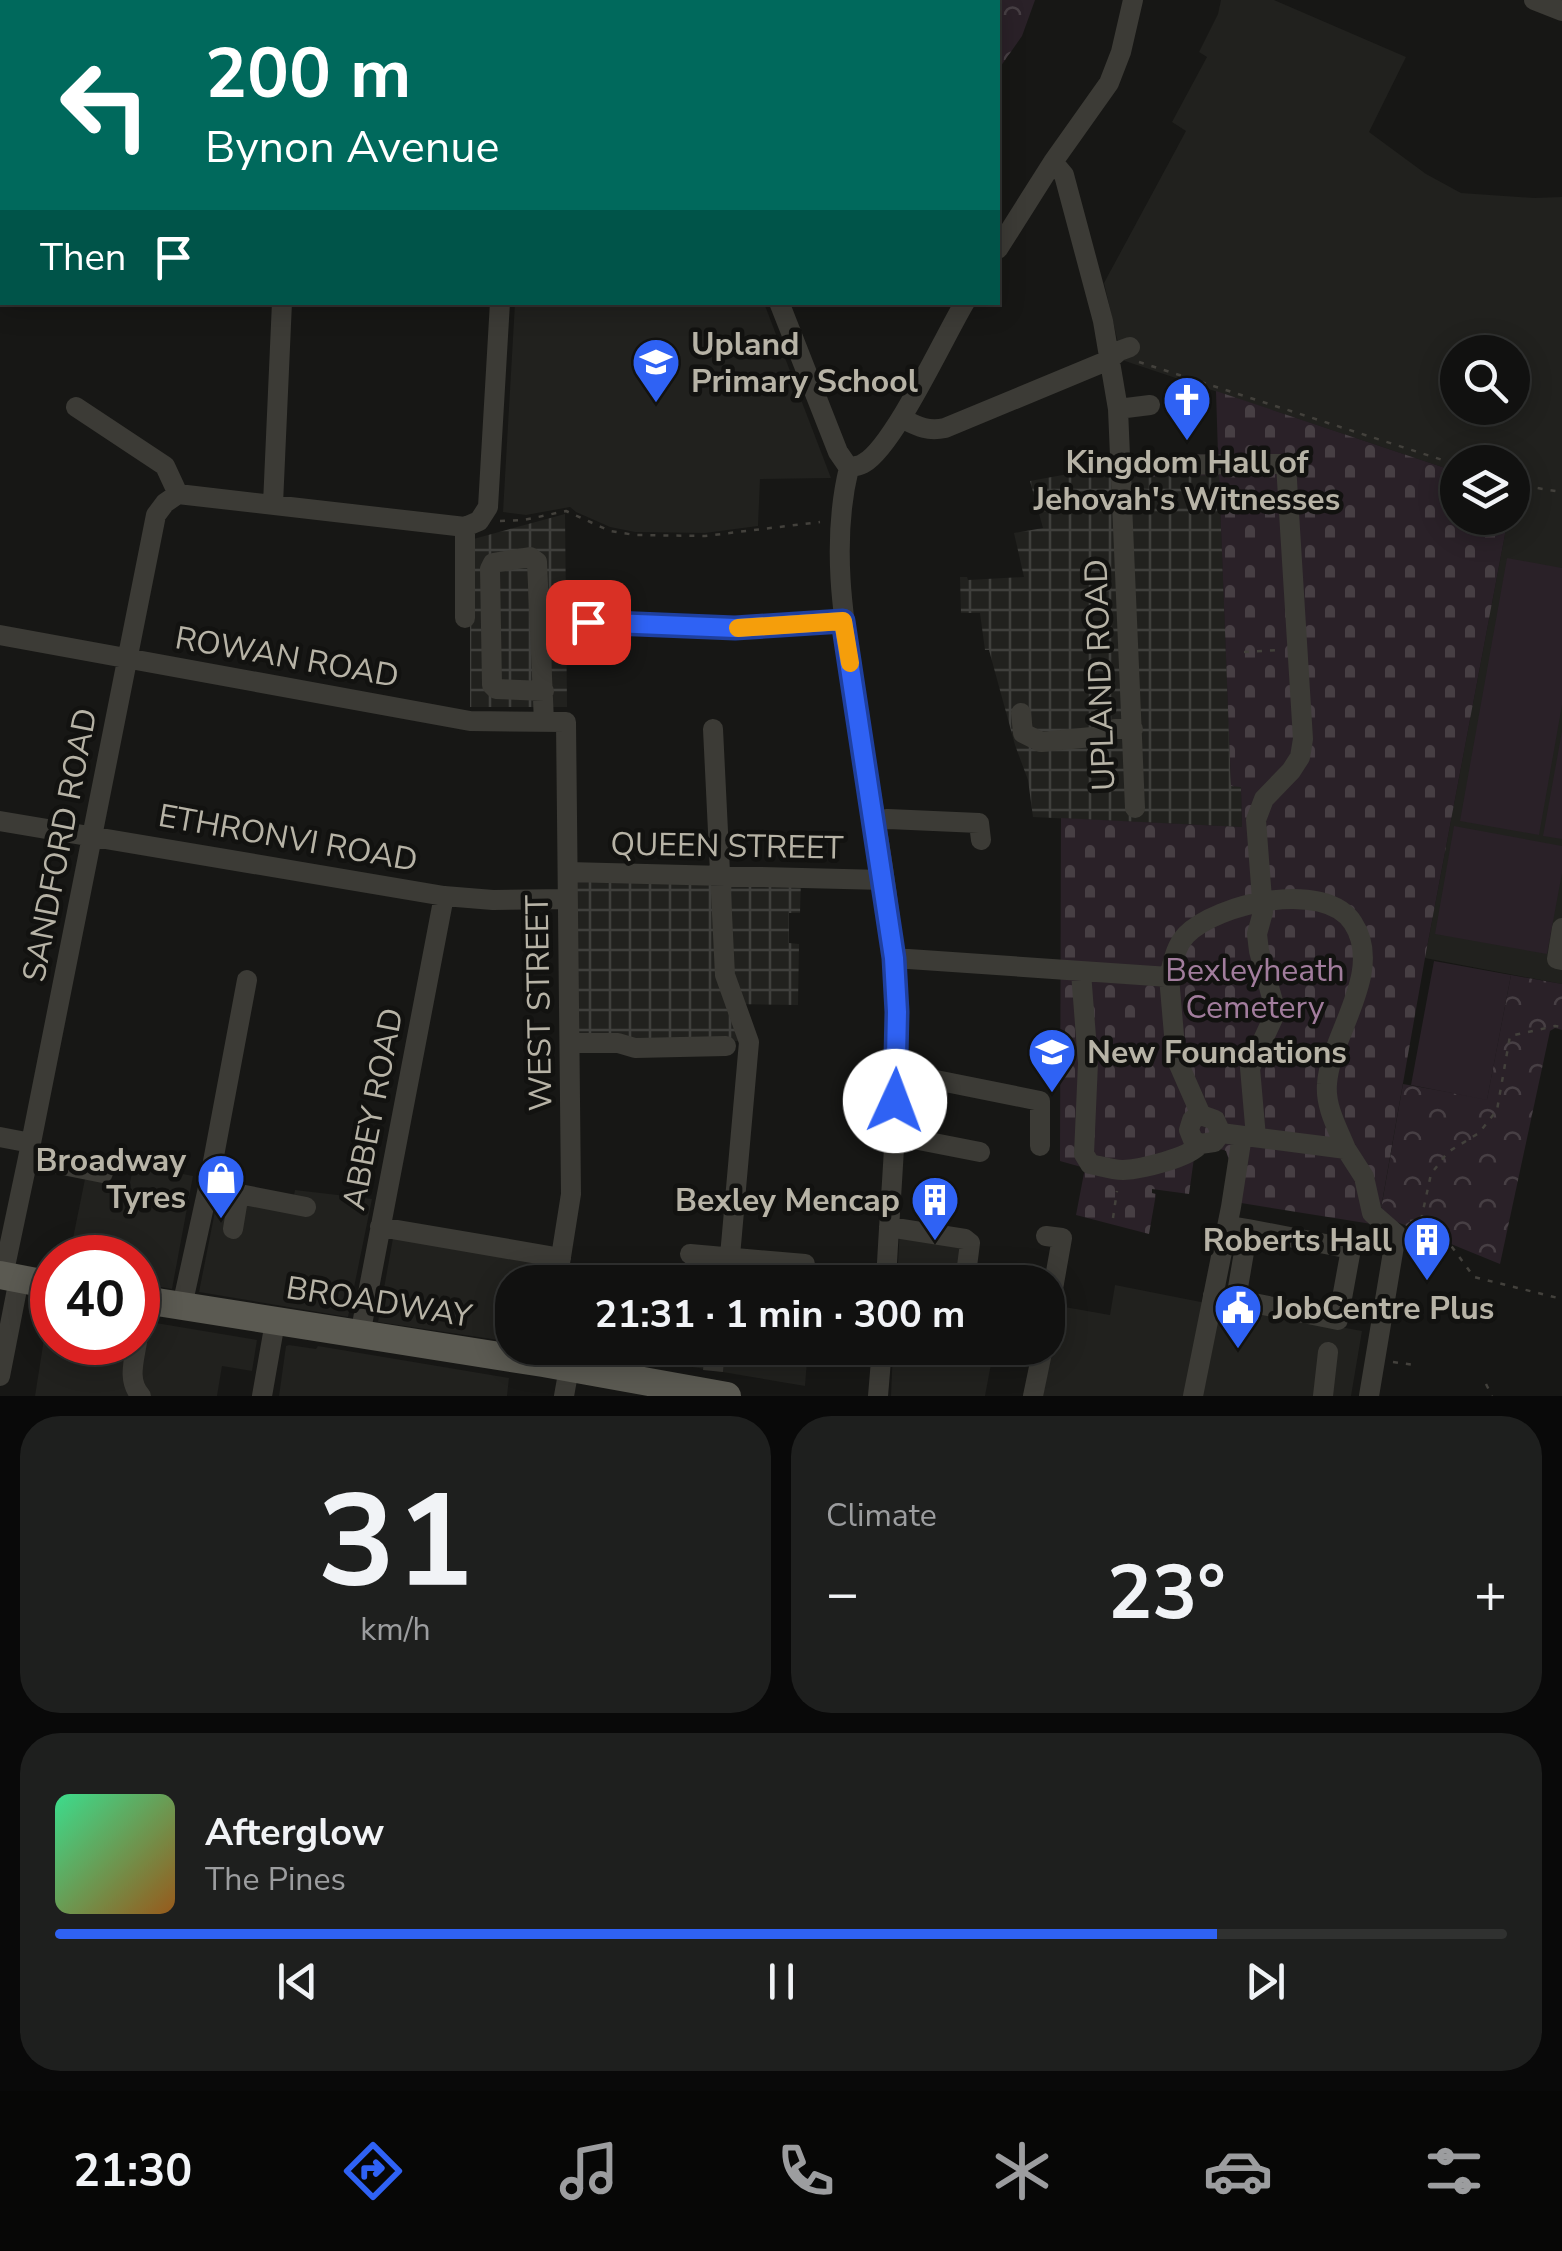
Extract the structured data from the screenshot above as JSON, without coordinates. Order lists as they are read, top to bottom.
{
  "streets": {
    "main road": ["BROADWAY"],
    "street": [
      "ROWAN ROAD",
      "UPLAND ROAD",
      "ETHRONVI ROAD",
      "SANDFORD ROAD",
      "QUEEN STREET",
      "WEST STREET",
      "ABBEY ROAD"
    ]
  },
  "crossings": [
    ["ROWAN ROAD", "SANDFORD ROAD"],
    ["ROWAN ROAD", "WEST STREET"],
    ["ETHRONVI ROAD", "SANDFORD ROAD"],
    ["ETHRONVI ROAD", "WEST STREET"],
    ["ETHRONVI ROAD", "ABBEY ROAD"],
    ["QUEEN STREET", "WEST STREET"],
    ["ABBEY ROAD", "BROADWAY"]
  ],
  "parks": ["Bexleyheath Cemetery"],
  "places": {
    "school or university": ["Upland Primary School", "New Foundations"],
    "church": ["Kingdom Hall of Jehovah's Witnesses"],
    "shop": ["Broadway Tyres"],
    "building": ["Bexley Mencap", "Roberts Hall"],
    "public building": ["JobCentre Plus"]
  },
  "page": {
    "turn": ["200 m", "Bynon Avenue"],
    "then": "Then",
    "limit": "40",
    "trip": "21:31 · 1 min · 300 m",
    "tile": [
      ["31", "km/h"],
      "Climate"
    ],
    "heat": ["−", "23°", "+"],
    "song": ["Afterglow", "The Pines"],
    "tabs": "21:30"
  }
}
